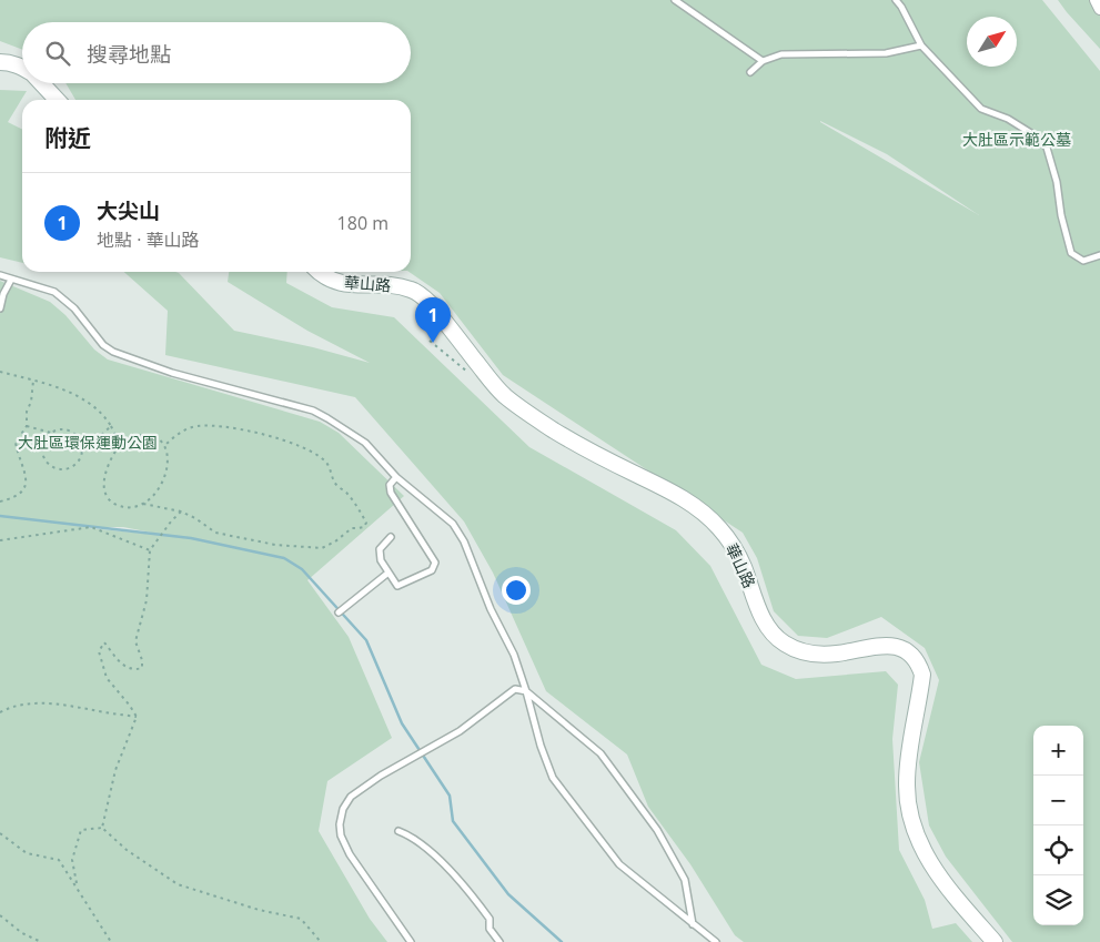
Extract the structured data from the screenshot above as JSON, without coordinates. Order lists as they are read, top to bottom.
{
  "streets": {
    "street": ["華山路"]
  },
  "parks": ["大肚區示範公墓", "大肚區環保運動公園"],
  "north": "top right",
  "page": {
    "search": "搜尋地點",
    "heading": "附近",
    "list": [
      {
        "mark": "1",
        "name": "大尖山",
        "note": "地點 · 華山路",
        "value": "180 m"
      }
    ],
    "pins": "1",
    "map_buttons": ["+", "−"]
  }
}
